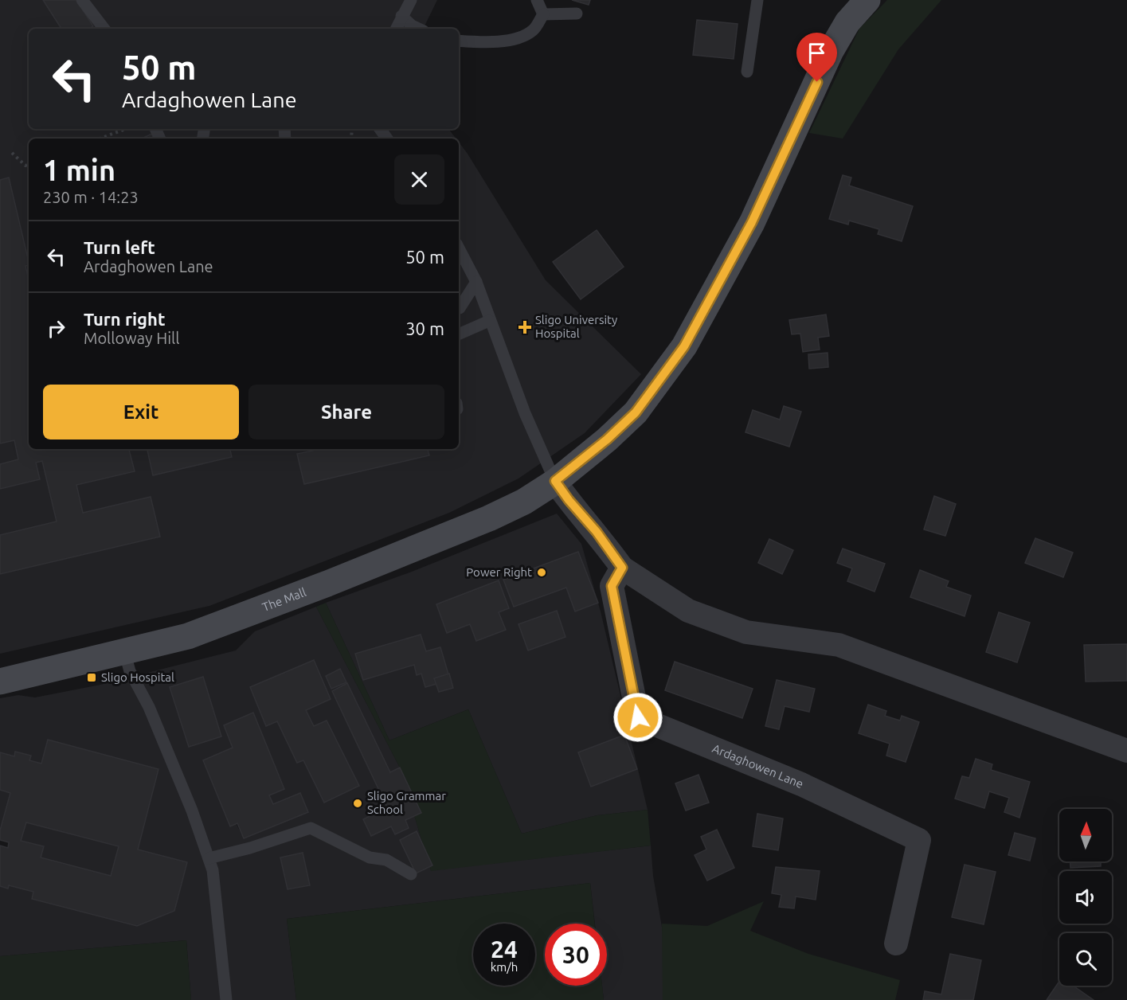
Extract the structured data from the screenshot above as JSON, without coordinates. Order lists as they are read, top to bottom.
{
  "streets": {
    "main road": ["The Mall"],
    "street": ["Ardaghowen Lane"]
  },
  "places": {
    "health": ["Sligo University Hospital"],
    "other": ["Power Right", "Sligo Grammar School"],
    "transit": ["Sligo Hospital"]
  },
  "north": "top",
  "page": {
    "turn": ["50 m", "Ardaghowen Lane"],
    "heading": ["1 min", "230 m · 14:23"],
    "list": [
      {
        "name": "Turn left",
        "note": "Ardaghowen Lane",
        "value": "50 m"
      },
      {
        "name": "Turn right",
        "note": "Molloway Hill",
        "value": "30 m"
      }
    ],
    "buttons": ["Exit", "Share"],
    "speed": "24 km/h",
    "limit": "30"
  }
}
